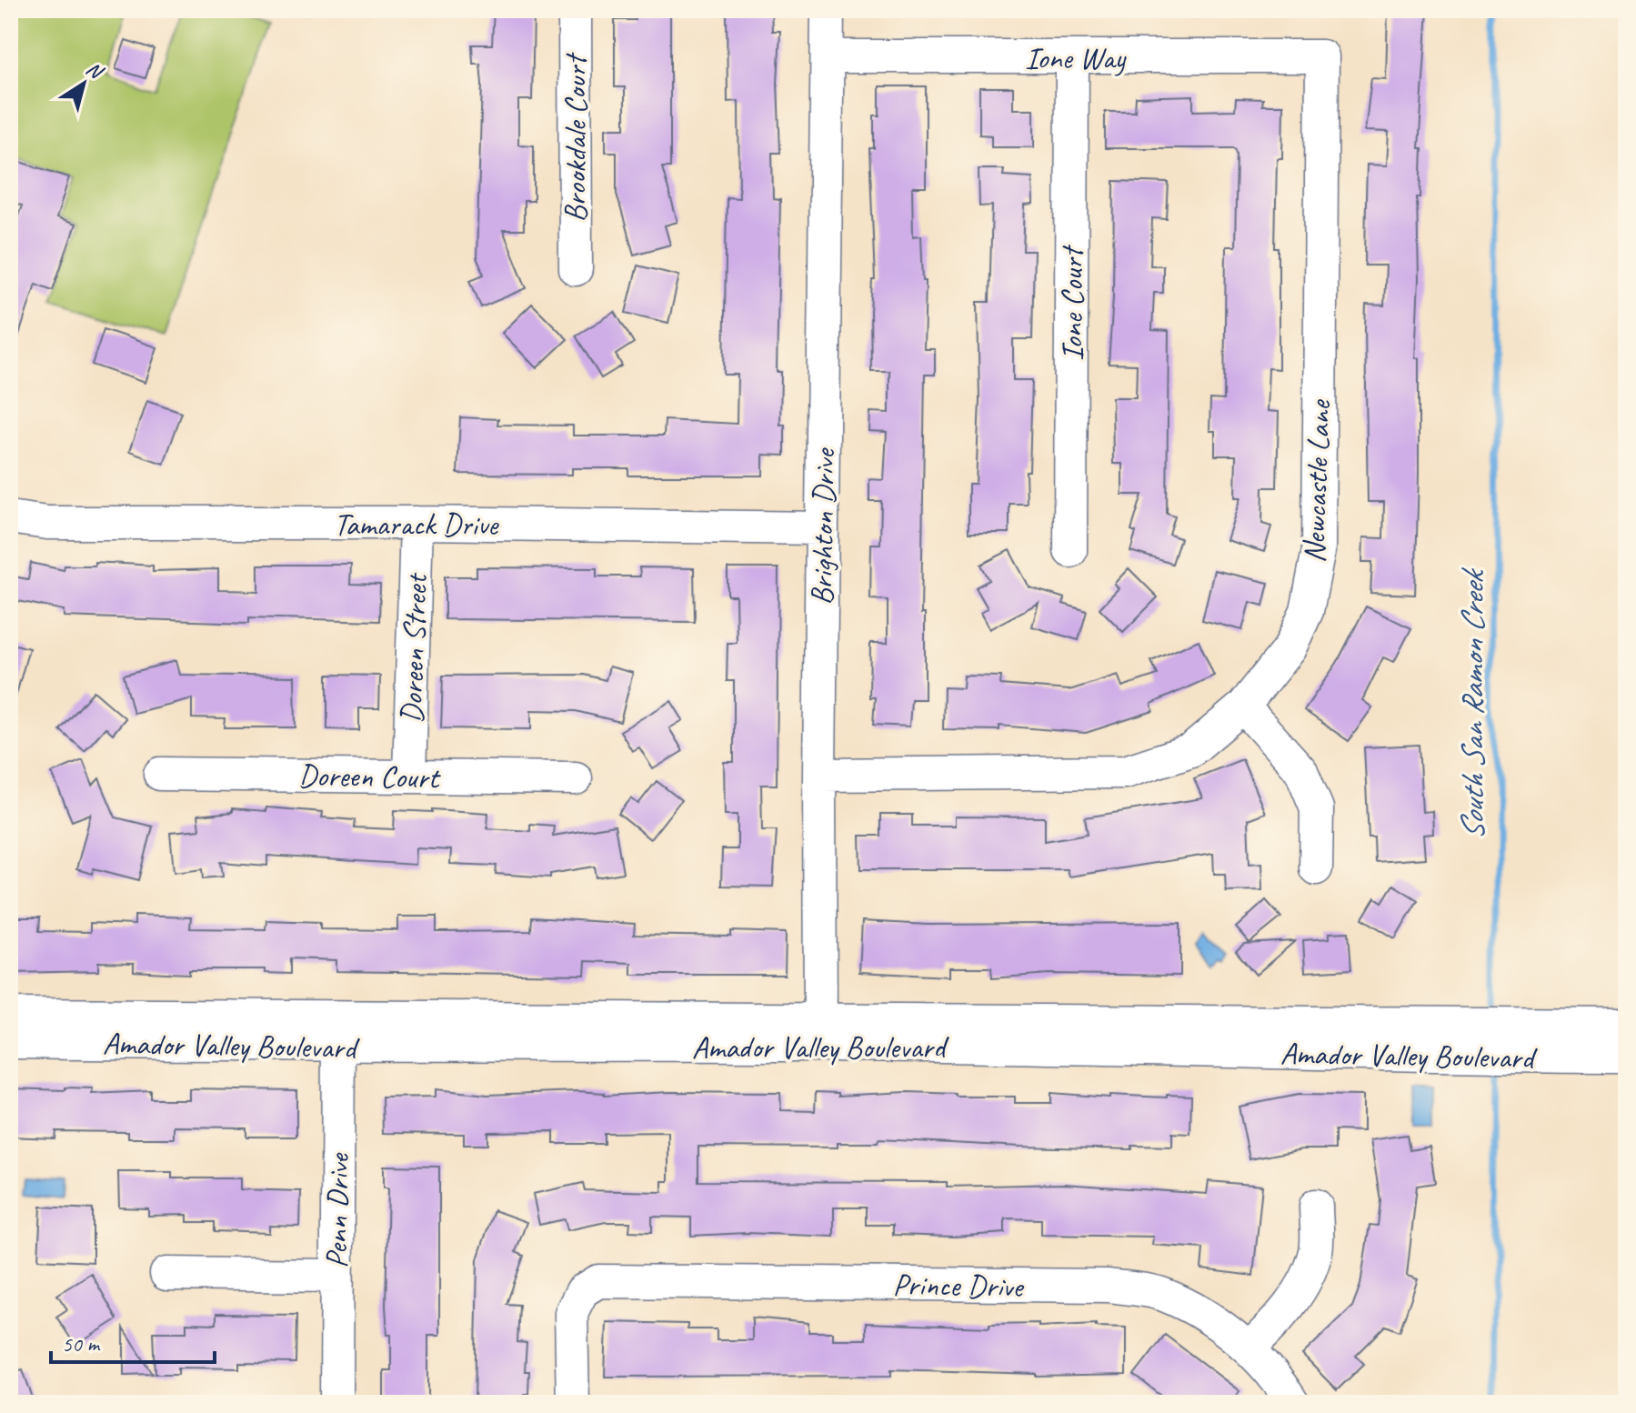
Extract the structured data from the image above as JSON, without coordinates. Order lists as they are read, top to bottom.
{
  "streets": {
    "street": [
      "Ione Way",
      "Brookdale Court",
      "Ione Court",
      "Newcastle Lane",
      "Tamarack Drive",
      "Brighton Drive",
      "Doreen Street",
      "Doreen Court",
      "Amador Valley Boulevard",
      "Penn Drive",
      "Prince Drive"
    ]
  },
  "crossings": [
    ["Ione Way", "Ione Court"],
    ["Ione Way", "Newcastle Lane"],
    ["Ione Way", "Brighton Drive"],
    ["Newcastle Lane", "Brighton Drive"],
    ["Tamarack Drive", "Brighton Drive"],
    ["Tamarack Drive", "Doreen Street"],
    ["Brighton Drive", "Amador Valley Boulevard"],
    ["Doreen Street", "Doreen Court"],
    ["Amador Valley Boulevard", "Penn Drive"]
  ],
  "water": ["South San Ramon Creek"],
  "scale_bar": "50 m",
  "north": "top right"
}
